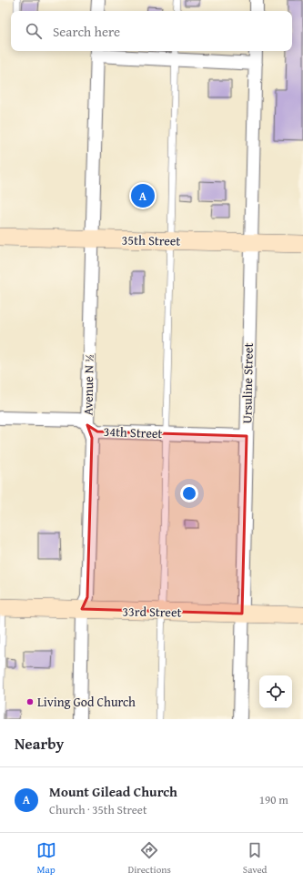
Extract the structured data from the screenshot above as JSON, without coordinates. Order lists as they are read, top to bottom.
{
  "streets": {
    "street": [
      "35th Street",
      "Ursuline Street",
      "Avenue N ½",
      "34th Street",
      "33rd Street"
    ]
  },
  "crossings": [
    ["35th Street", "Ursuline Street"],
    ["35th Street", "Avenue N ½"],
    ["Ursuline Street", "34th Street"],
    ["Ursuline Street", "33rd Street"],
    ["Avenue N ½", "34th Street"],
    ["Avenue N ½", "33rd Street"]
  ],
  "places": ["Living God Church"],
  "page": {
    "search": "Search here",
    "pins": "A",
    "heading": "Nearby",
    "list": [
      {
        "mark": "A",
        "name": "Mount Gilead Church",
        "note": "Church · 35th Street",
        "value": "190 m"
      }
    ],
    "nav": ["Map", "Directions", "Saved"]
  }
}
